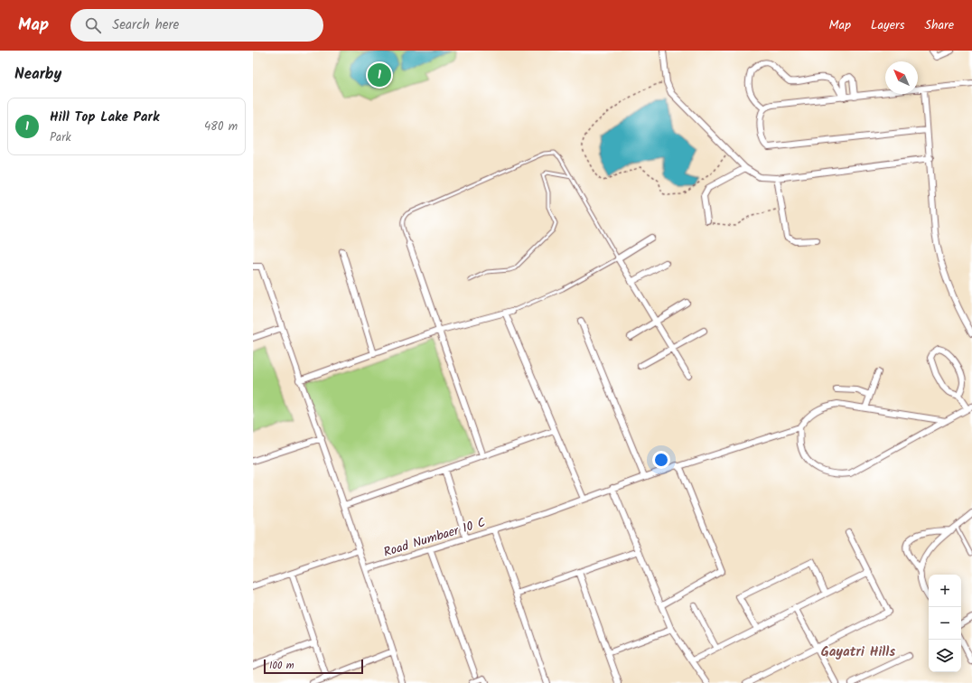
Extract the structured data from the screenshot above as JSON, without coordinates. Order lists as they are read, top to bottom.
{
  "streets": {
    "street": ["Road Numbaer 10 C"]
  },
  "districts": ["Gayatri Hills"],
  "scale_bar": "100 m",
  "north": "top left",
  "page": {
    "header": "Map",
    "search": "Search here",
    "nav": ["Map", "Layers", "Share"],
    "heading": "Nearby",
    "pins": "1",
    "list": [
      {
        "mark": "1",
        "name": "Hill Top Lake Park",
        "note": "Park",
        "value": "480 m"
      }
    ],
    "map_buttons": ["+", "−"],
    "scale": "100 m"
  }
}
